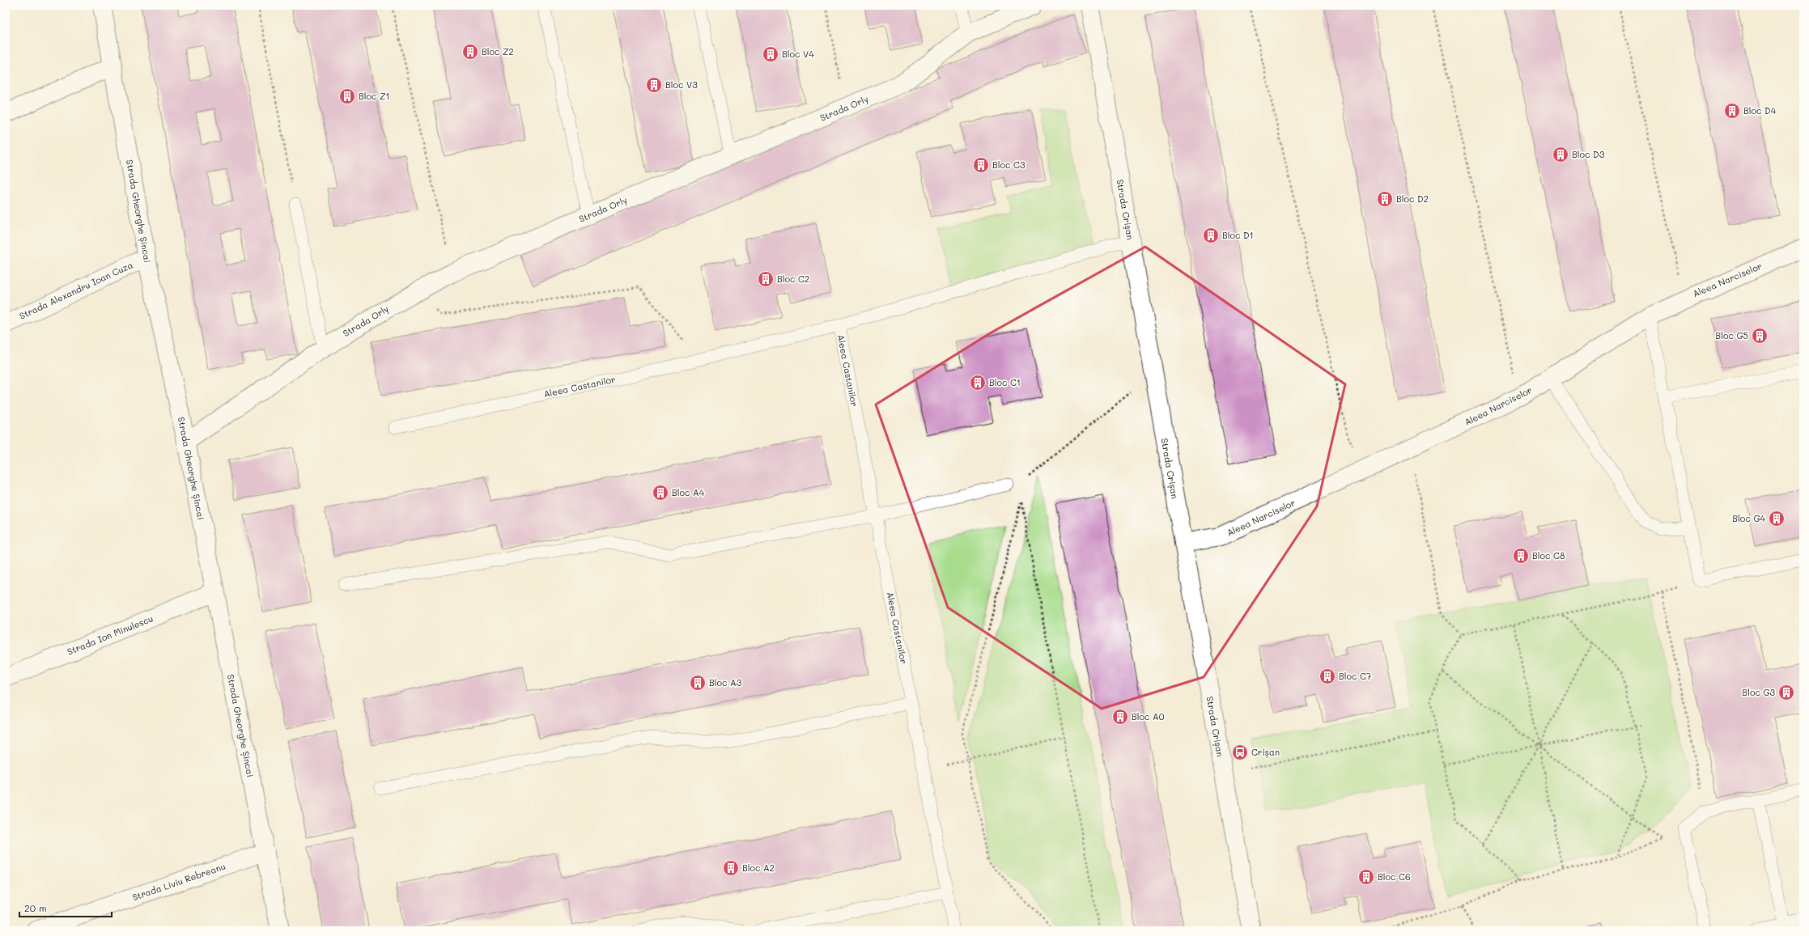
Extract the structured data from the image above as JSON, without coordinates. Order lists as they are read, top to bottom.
{
  "streets": {
    "street": [
      "Strada Orly",
      "Strada Crișan",
      "Strada Gheorghe Șincai",
      "Aleea Narciselor",
      "Strada Alexandru Ioan Cuza",
      "Strada Ion Minulescu",
      "Strada Liviu Rebreanu"
    ],
    "lane": ["Aleea Castanilor"]
  },
  "crossings": [
    ["Strada Orly", "Strada Gheorghe Șincai"],
    ["Strada Crișan", "Aleea Narciselor"],
    ["Strada Crișan", "Aleea Castanilor"],
    ["Strada Gheorghe Șincai", "Strada Alexandru Ioan Cuza"],
    ["Strada Gheorghe Șincai", "Strada Ion Minulescu"],
    ["Strada Gheorghe Șincai", "Strada Liviu Rebreanu"]
  ],
  "places": {
    "building": [
      "Bloc Z2",
      "Bloc V4",
      "Bloc V3",
      "Bloc Z1",
      "Bloc D4",
      "Bloc D3",
      "Bloc C3",
      "Bloc D2",
      "Bloc D1",
      "Bloc C2",
      "Bloc G5",
      "Bloc C1",
      "Bloc A4",
      "Bloc G4",
      "Bloc C8",
      "Bloc C7",
      "Bloc A3",
      "Bloc G3",
      "Bloc A0",
      "Bloc A2",
      "Bloc C6"
    ],
    "bus stop": ["Crișan"]
  },
  "scale_bar": "20 m"
}
